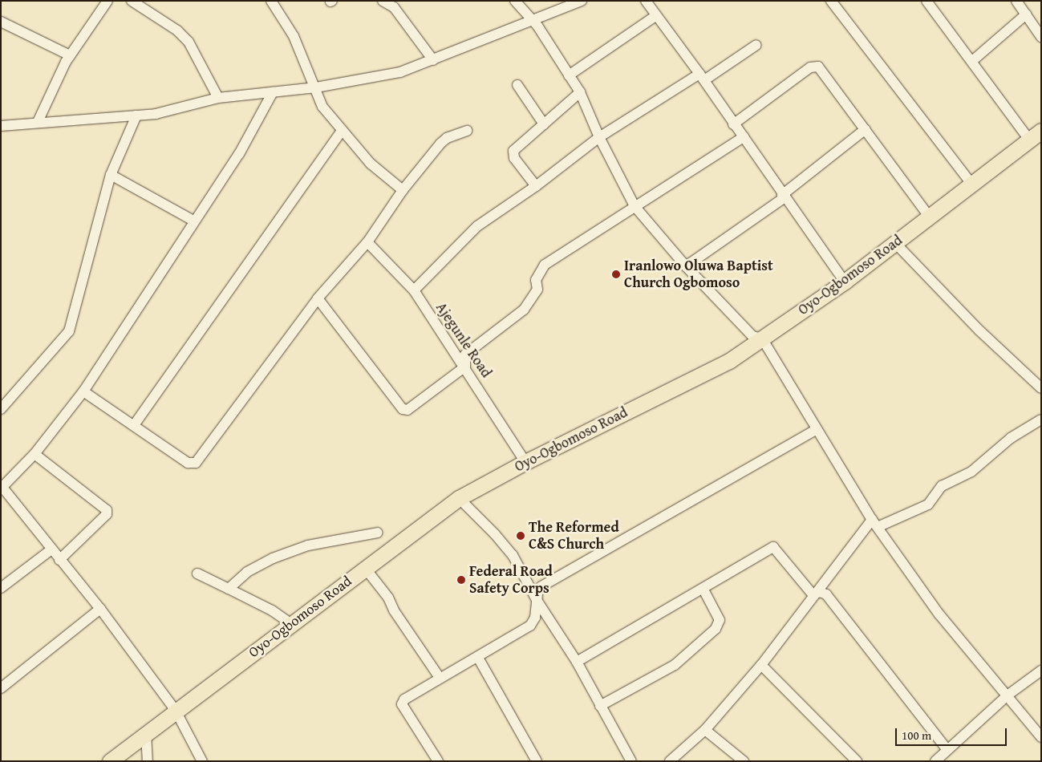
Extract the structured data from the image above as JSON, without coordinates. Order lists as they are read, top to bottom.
{
  "streets": {
    "highway": ["Oyo-Ogbomoso Road"],
    "street": ["Ajegunle Road"]
  },
  "crossings": [
    ["Oyo-Ogbomoso Road", "Ajegunle Road"]
  ],
  "places": ["Iranlowo Oluwa Baptist Church Ogbomoso", "The Reformed C&S Church", "Federal Road Safety Corps"],
  "scale_bar": "100 m"
}
